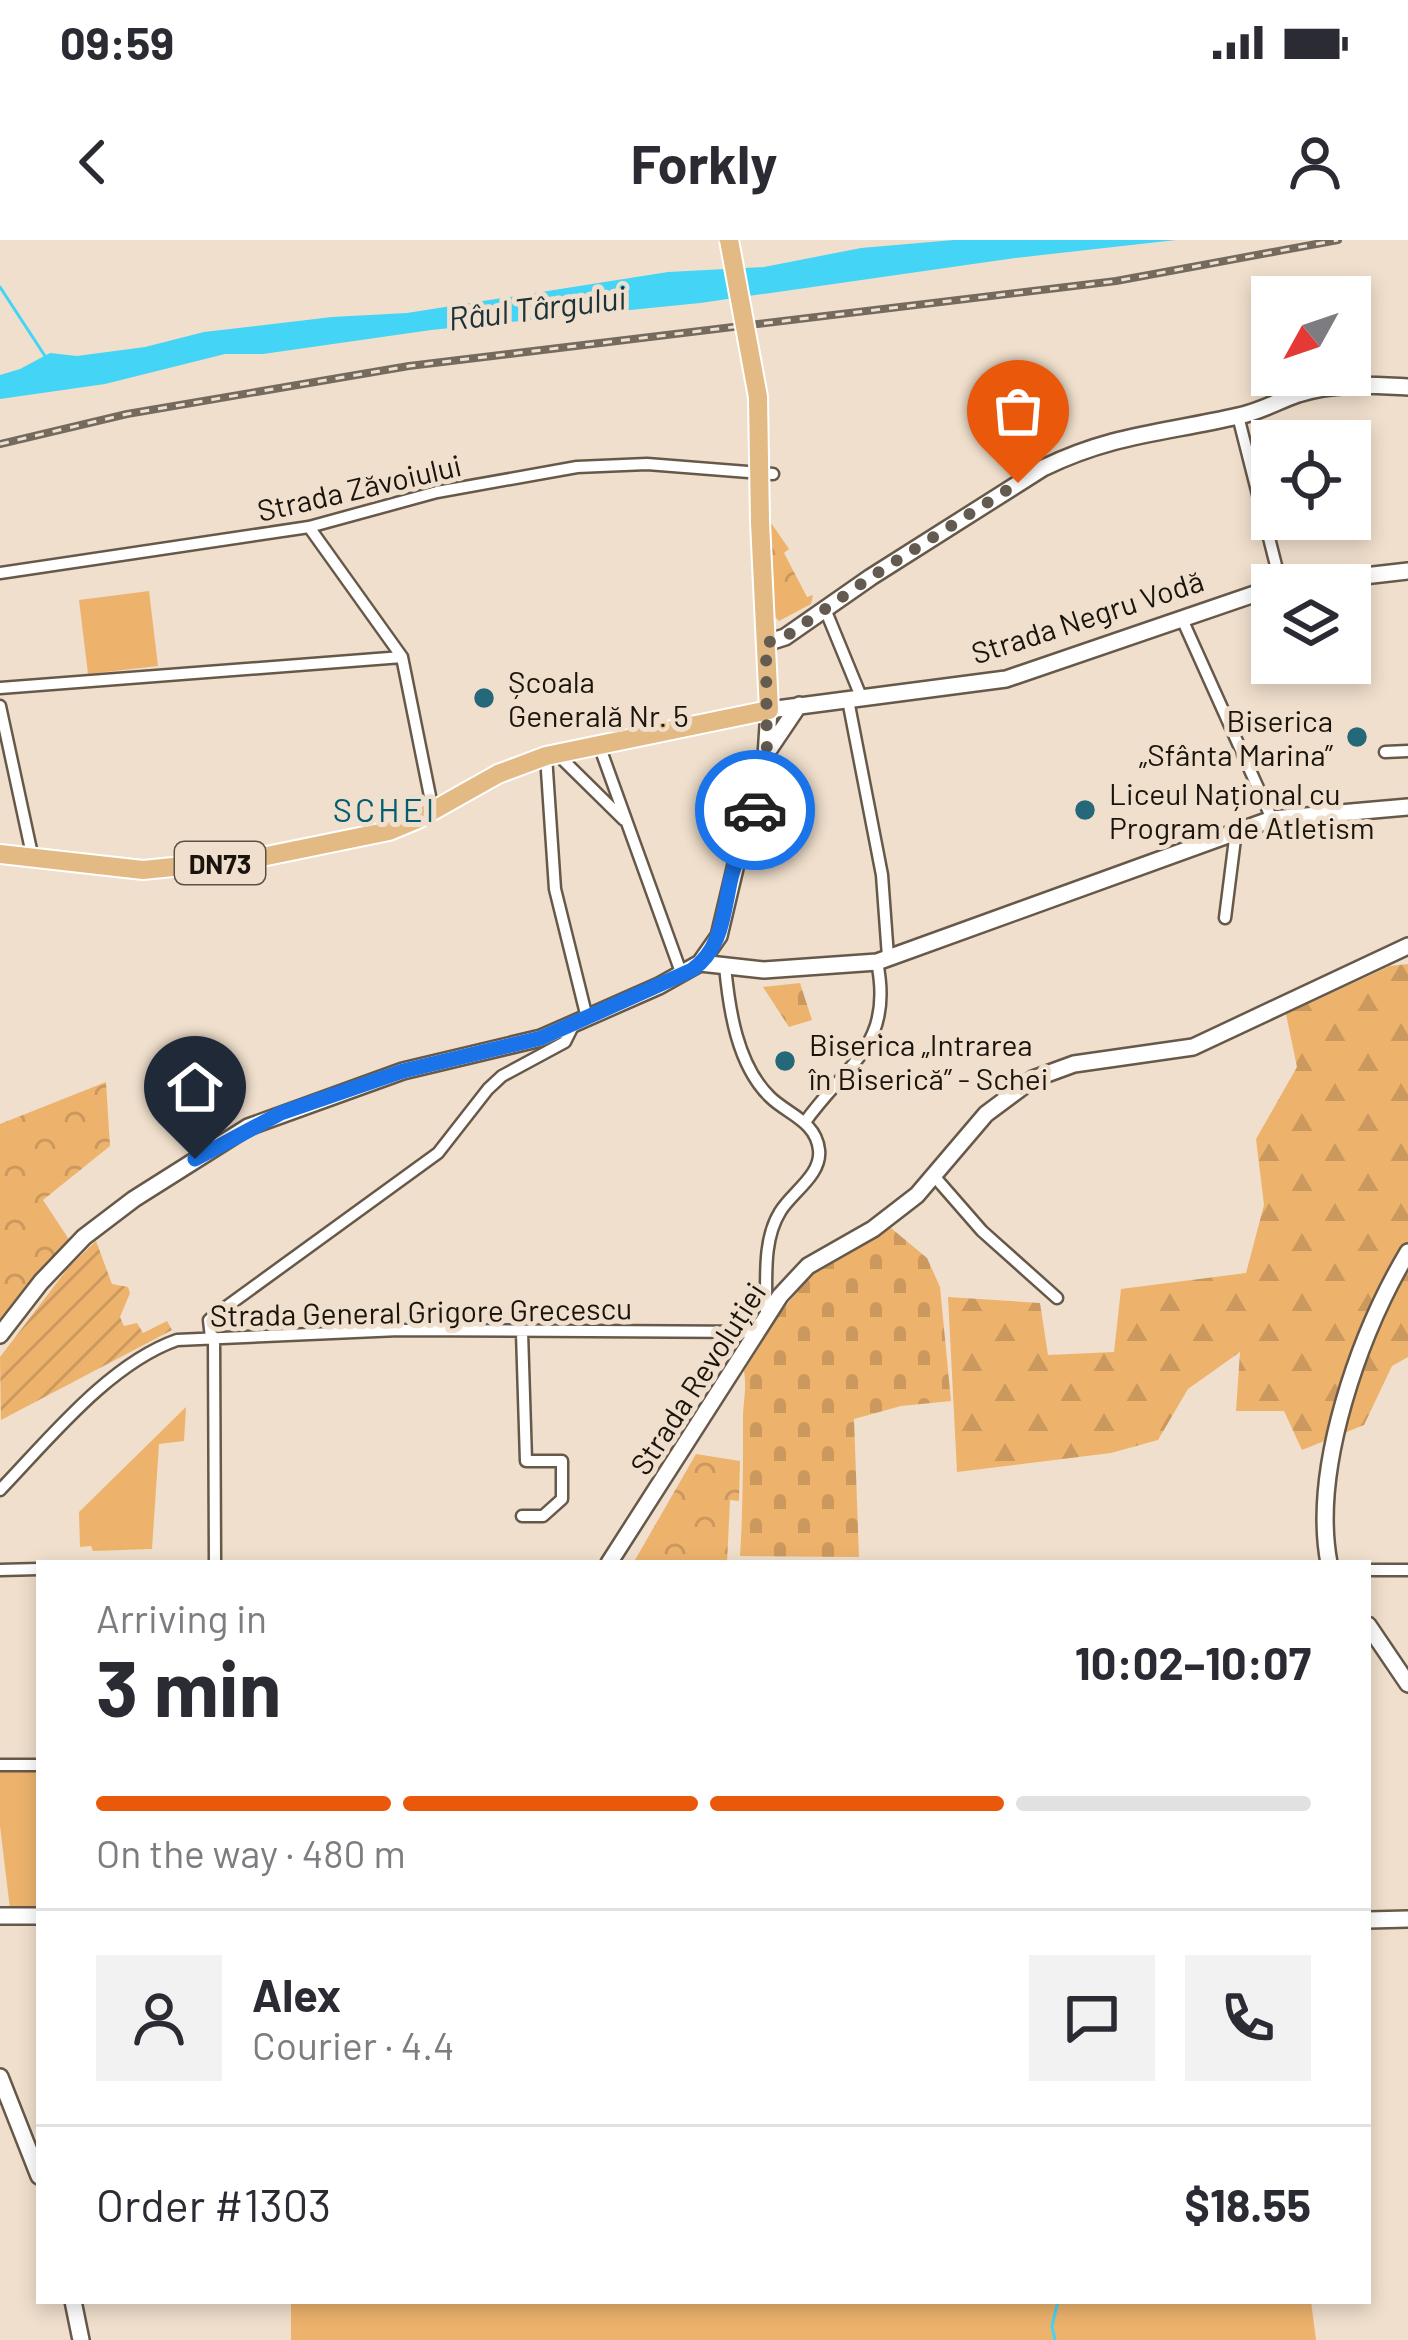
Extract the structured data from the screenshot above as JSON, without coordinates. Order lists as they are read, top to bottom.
{
  "streets": {
    "main road": ["Strada Negru Vodă", "DN73", "Strada Revoluției"],
    "street": ["Strada Zăvoiului", "Strada General Grigore Grecescu"]
  },
  "crossings": [
    ["Strada Negru Vodă", "DN73"],
    ["Strada General Grigore Grecescu", "Strada Revoluției"]
  ],
  "districts": ["SCHEI"],
  "water": ["Râul Târgului"],
  "places": [
    "Școala Generală Nr. 5",
    "Biserica „Sfânta Marina”",
    "Liceul Național cu Program de Atletism",
    "Biserica „Intrarea în Biserică” - Schei"
  ],
  "north": "bottom left",
  "page": {
    "status": "09:59",
    "header": "Forkly",
    "heading": ["3 min", "Arriving in", "10:02–10:07"],
    "panel": [
      "Alex",
      "Courier · 4.4",
      "Order #1303",
      "$18.55"
    ],
    "bar": "On the way · 480 m"
  }
}
